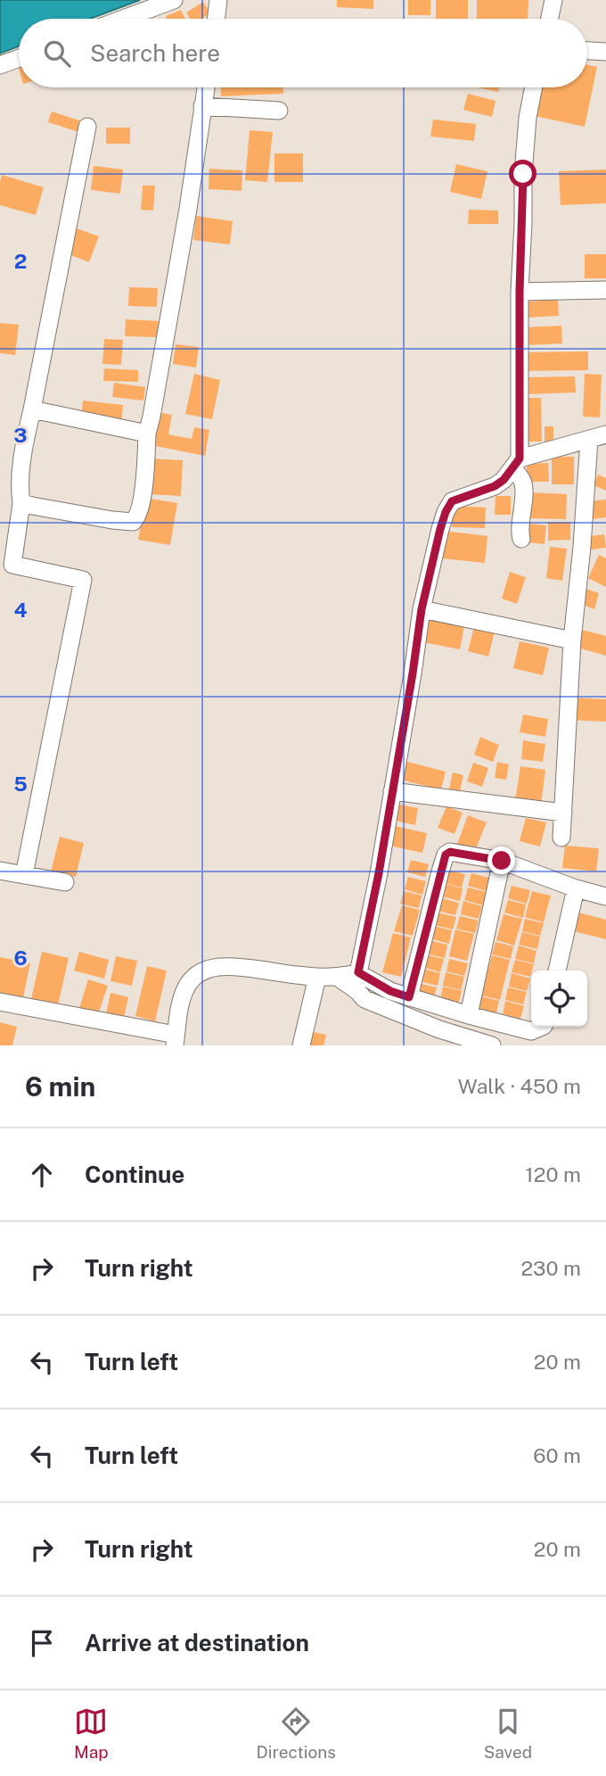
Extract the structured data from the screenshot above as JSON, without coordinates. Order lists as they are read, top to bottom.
{
  "page": {
    "search": "Search here",
    "heading": ["6 min", "Walk · 450 m"],
    "list": [
      ["Continue", "120 m"],
      ["Turn right", "230 m"],
      ["Turn left", "20 m"],
      ["Turn left", "60 m"],
      ["Turn right", "20 m"],
      "Arrive at destination"
    ],
    "nav": ["Map", "Directions", "Saved"]
  },
  "grid": {
    "rows": [
      "2",
      "3",
      "4",
      "5",
      "6"
    ]
  }
}
